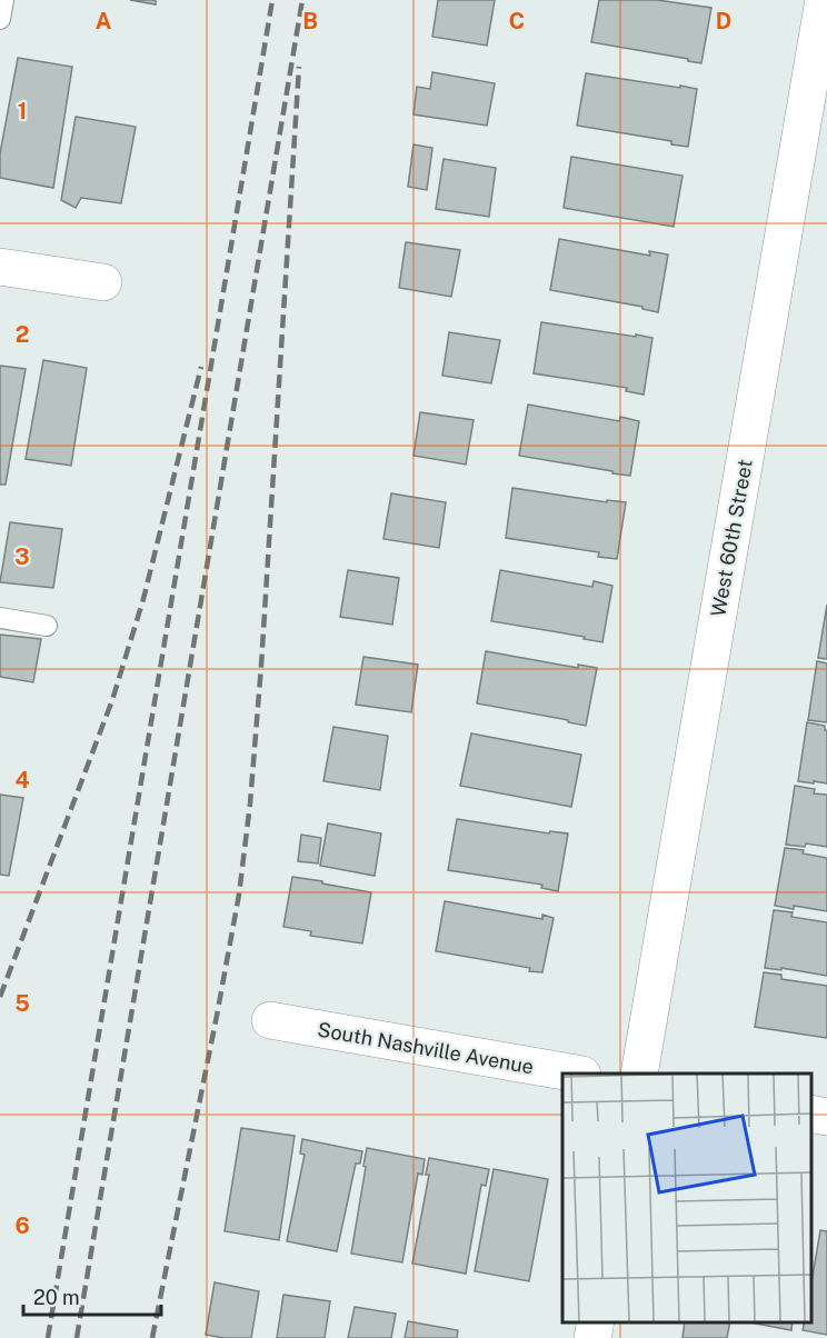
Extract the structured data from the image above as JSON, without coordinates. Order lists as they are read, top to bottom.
{
  "streets": {
    "street": ["West 60th Street", "South Nashville Avenue"]
  },
  "scale_bar": "20 m",
  "grid": {
    "columns": [
      "A",
      "B",
      "C",
      "D"
    ],
    "rows": [
      "1",
      "2",
      "3",
      "4",
      "5",
      "6"
    ]
  }
}
